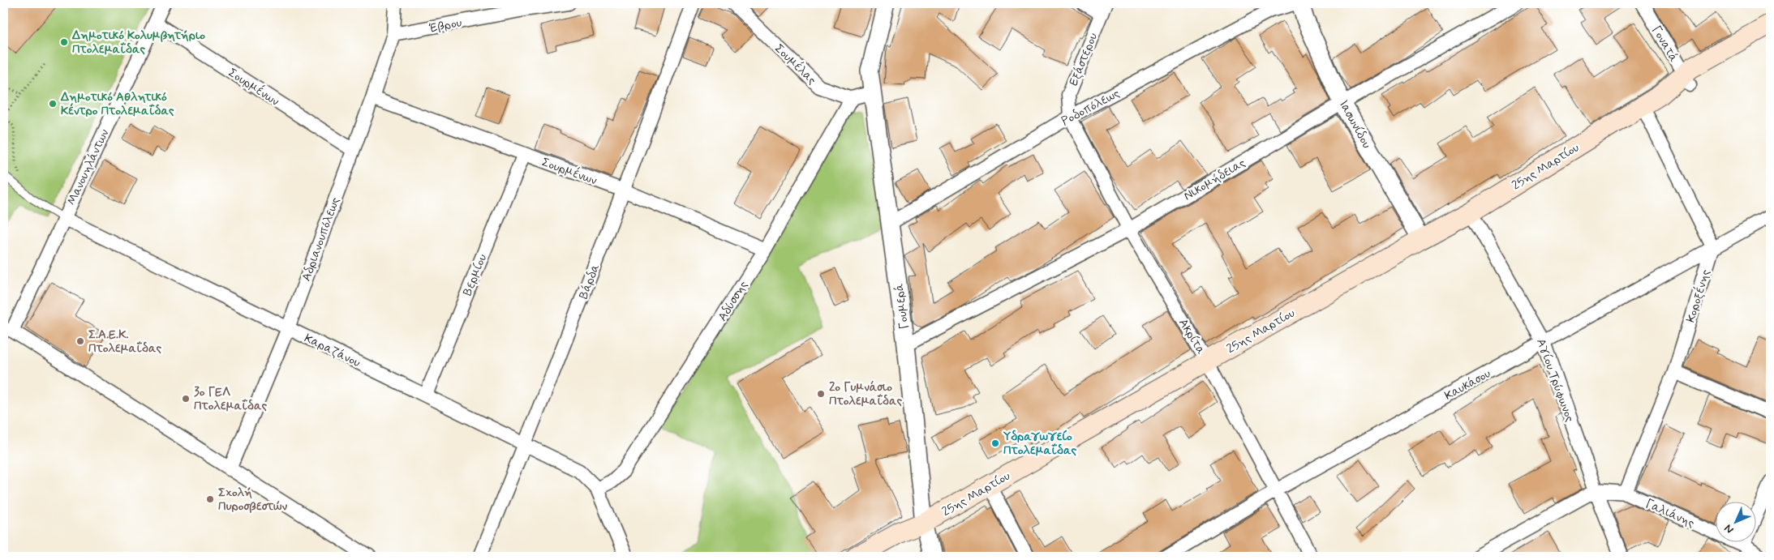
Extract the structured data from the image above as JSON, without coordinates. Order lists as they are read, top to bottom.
{
  "streets": {
    "main road": ["25ης Μαρτίου"],
    "street": [
      "Έβρου",
      "Γονατά",
      "Εξάστερου",
      "Σουμέλας",
      "Σουρμένων",
      "Ροδοπόλεως",
      "Ιασωνίδου",
      "Μανουηλάντων",
      "Νικομήδειας",
      "Αδριανουπόλεως",
      "Βερμίου",
      "Βάρδα",
      "Κοροξένης",
      "Αδύσσης",
      "Γουμερά",
      "Ακρίτα",
      "Καραζάνου",
      "Αγίου Τρύφωνος",
      "Καυκάσου",
      "Γαλιάνης"
    ]
  },
  "crossings": [
    ["Έβρου", "Αδριανουπόλεως"],
    ["Γονατά", "25ης Μαρτίου"],
    ["Εξάστερου", "Ροδοπόλεως"],
    ["Εξάστερου", "Ακρίτα"],
    ["Σουμέλας", "Αδύσσης"],
    ["Σουρμένων", "Μανουηλάντων"],
    ["Σουρμένων", "Αδριανουπόλεως"],
    ["Σουρμένων", "Βερμίου"],
    ["Σουρμένων", "Βάρδα"],
    ["Σουρμένων", "Αδύσσης"],
    ["Ροδοπόλεως", "Γουμερά"],
    ["Ροδοπόλεως", "Ακρίτα"],
    ["Ιασωνίδου", "25ης Μαρτίου"],
    ["Ιασωνίδου", "Νικομήδειας"],
    ["25ης Μαρτίου", "Γουμερά"],
    ["25ης Μαρτίου", "Ακρίτα"],
    ["25ης Μαρτίου", "Αγίου Τρύφωνος"],
    ["Μανουηλάντων", "Καραζάνου"],
    ["Νικομήδειας", "Γουμερά"],
    ["Νικομήδειας", "Ακρίτα"],
    ["Αδριανουπόλεως", "Καραζάνου"],
    ["Βερμίου", "Καραζάνου"],
    ["Βάρδα", "Καραζάνου"],
    ["Κοροξένης", "Καυκάσου"],
    ["Κοροξένης", "Γαλιάνης"],
    ["Αδύσσης", "Καραζάνου"],
    ["Ακρίτα", "Καυκάσου"],
    ["Αγίου Τρύφωνος", "Καυκάσου"],
    ["Αγίου Τρύφωνος", "Γαλιάνης"]
  ],
  "places": [
    "Δημοτικό Κολυμβητήριο Πτολεμαΐδας",
    "Δημοτικό Αθλητικό Κέντρο Πτολεμαΐδας",
    "Σ.Α.Ε.Κ. Πτολεμαΐδας",
    "2ο Γυμνάσιο Πτολεμαΐδας",
    "3ο ΓΕΛ Πτολεμαΐδας",
    "Υδραγωγείο Πτολεμαΐδας",
    "Σχολή Πυροσβεστών"
  ],
  "north": "bottom left"
}
